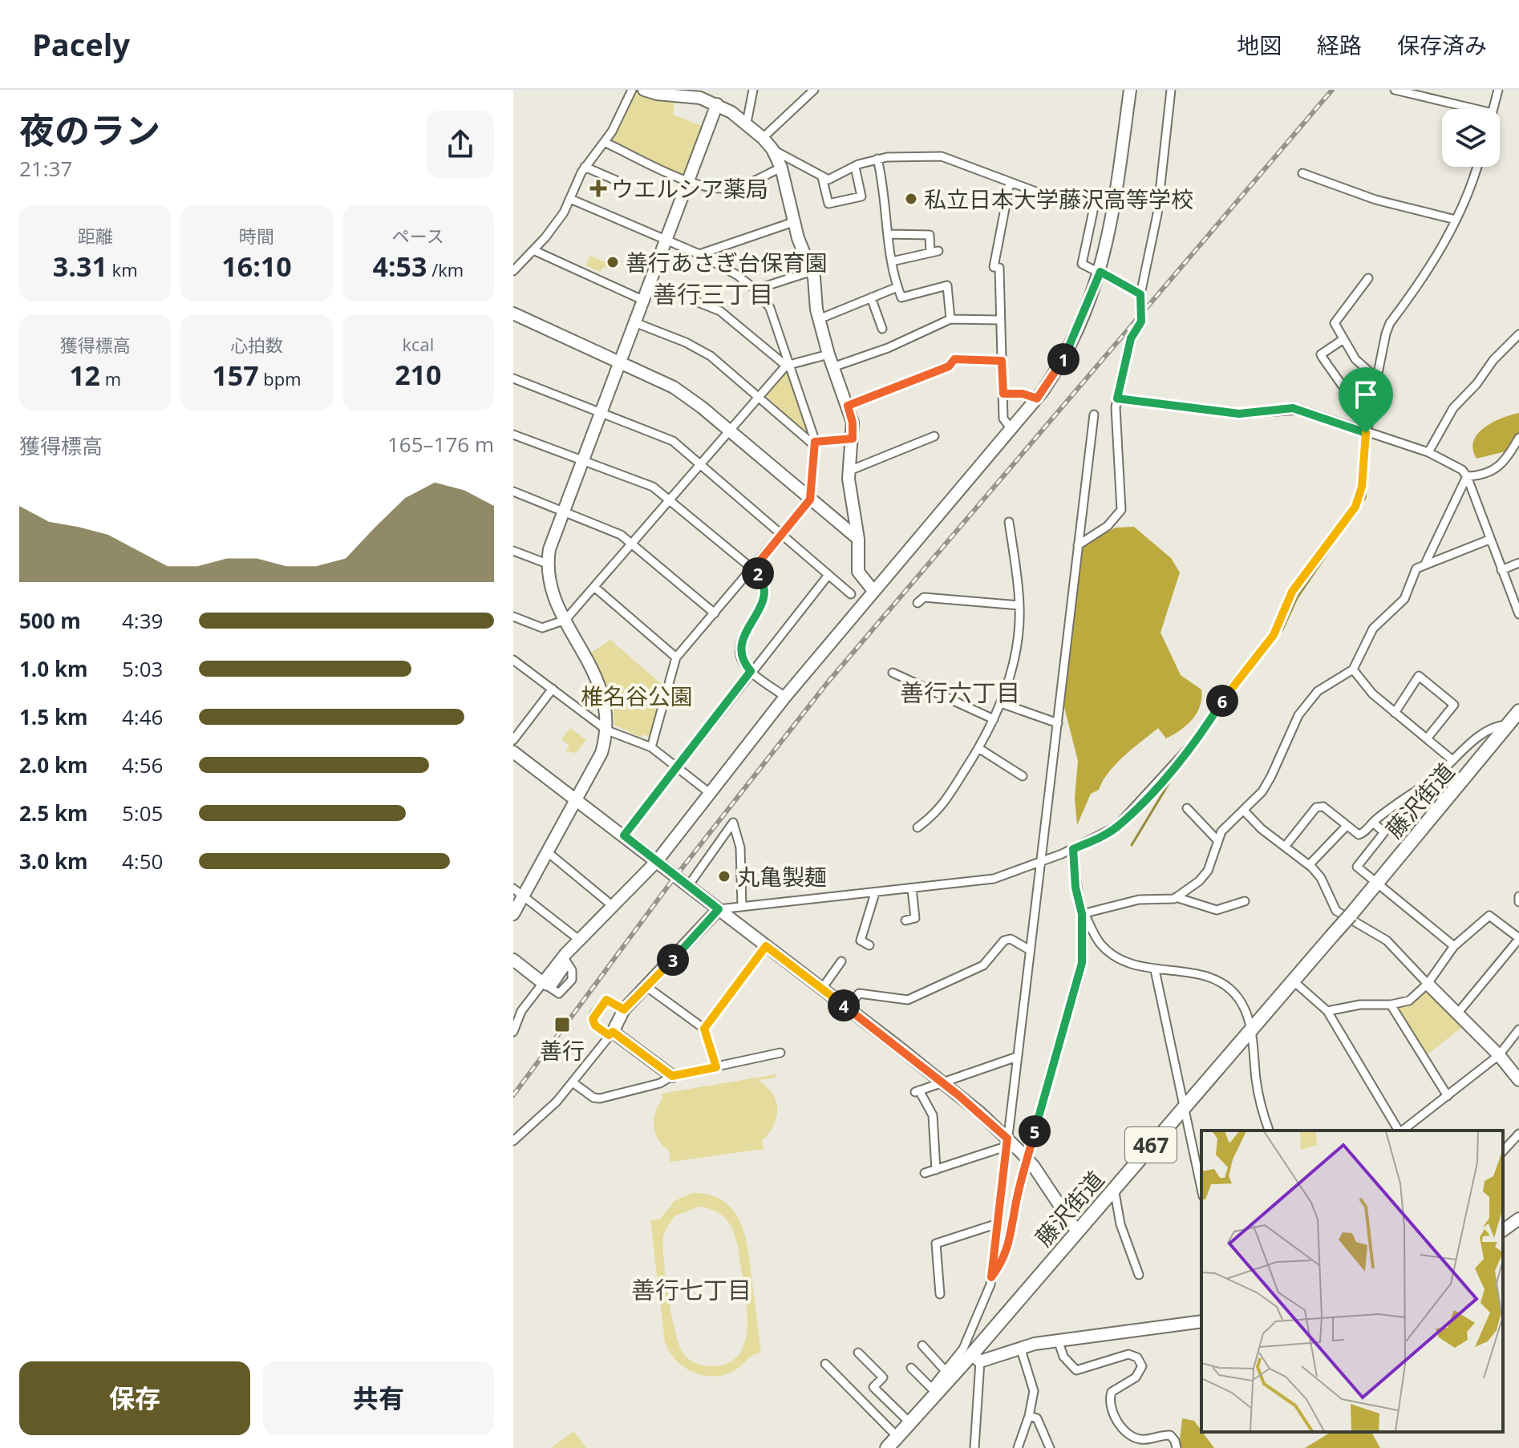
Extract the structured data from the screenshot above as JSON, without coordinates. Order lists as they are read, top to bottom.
{
  "streets": {
    "highway": ["藤沢街道", "467"]
  },
  "districts": ["善行三丁目", "善行六丁目", "善行七丁目"],
  "parks": ["椎名谷公園"],
  "places": {
    "health": ["ウエルシア薬局"],
    "other": ["私立日本大学藤沢高等学校", "善行あさぎ台保育園", "丸亀製麺"],
    "transit": ["善行"]
  },
  "page": {
    "header": "Pacely",
    "nav": ["地図", "経路", "保存済み"],
    "heading": ["夜のラン", "21:37"],
    "stats": [
      ["距離", "3.31 km"],
      ["時間", "16:10"],
      ["ペース", "4:53 /km"],
      ["獲得標高", "12 m"],
      ["心拍数", "157 bpm"],
      ["kcal", "210"]
    ],
    "pins": [
      "1",
      "2",
      "6",
      "3",
      "4",
      "5"
    ],
    "chart": ["獲得標高", "165–176 m"],
    "list": [
      {
        "name": "500 m",
        "note": "4:39"
      },
      {
        "name": "1.0 km",
        "note": "5:03"
      },
      {
        "name": "1.5 km",
        "note": "4:46"
      },
      {
        "name": "2.0 km",
        "note": "4:56"
      },
      {
        "name": "2.5 km",
        "note": "5:05"
      },
      {
        "name": "3.0 km",
        "note": "4:50"
      }
    ],
    "buttons": ["保存", "共有"]
  }
}
